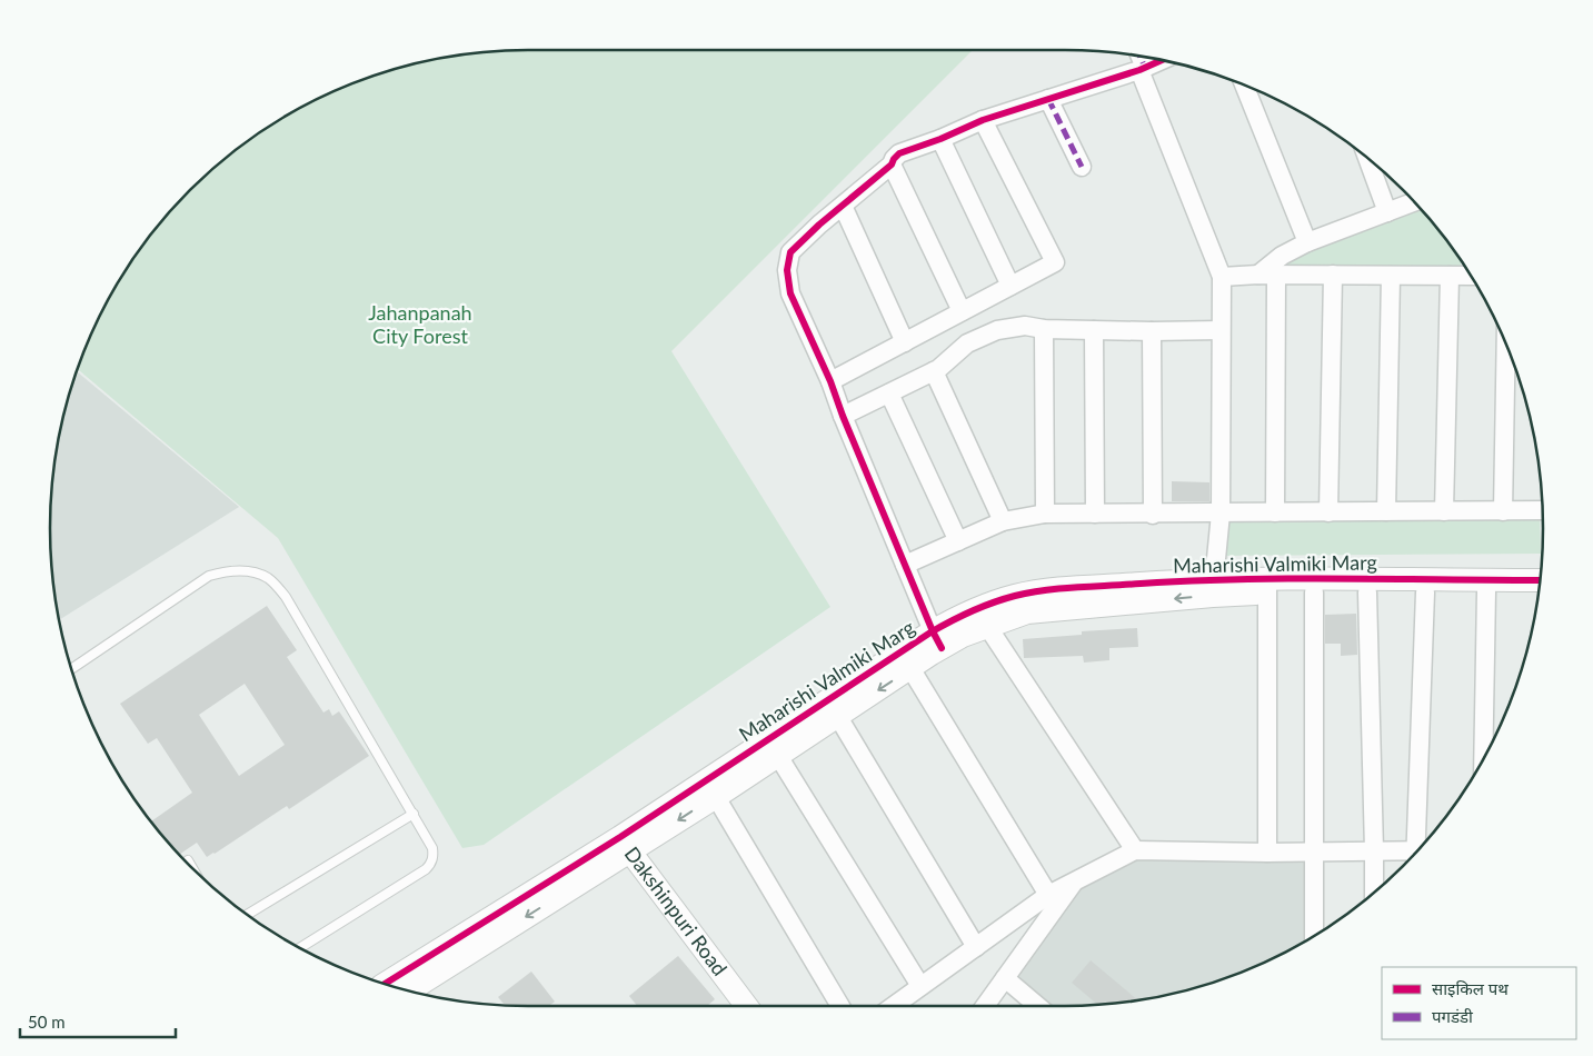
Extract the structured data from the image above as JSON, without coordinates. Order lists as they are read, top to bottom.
{
  "streets": {
    "street": ["Maharishi Valmiki Marg", "Dakshinpuri Road"]
  },
  "crossings": [
    ["Maharishi Valmiki Marg", "Dakshinpuri Road"]
  ],
  "parks": ["Jahanpanah City Forest"],
  "legend": ["साइकिल पथ", "पगडंडी"],
  "scale_bar": "50 m"
}
